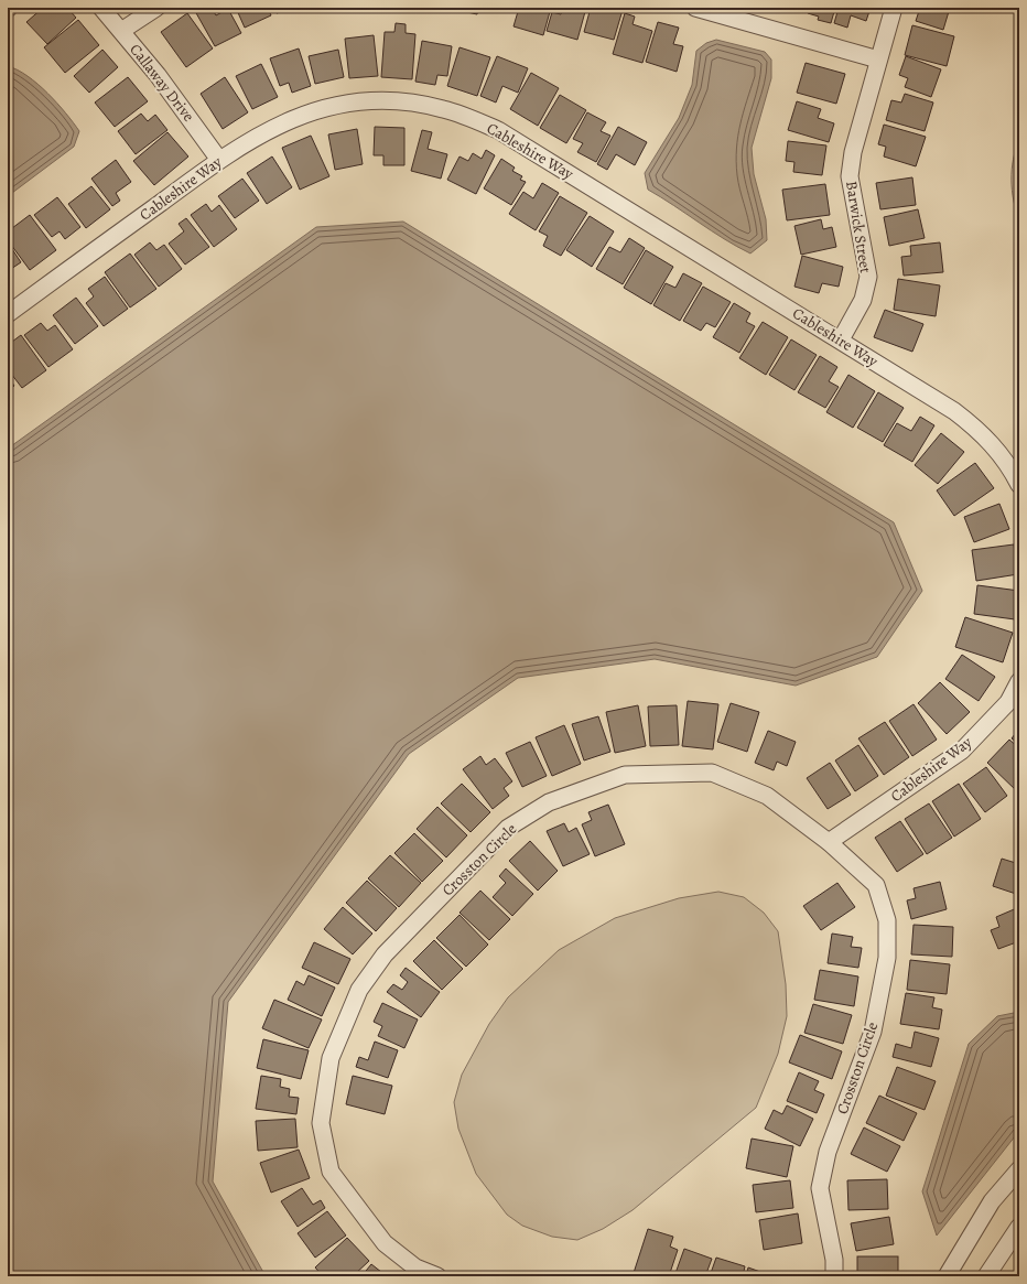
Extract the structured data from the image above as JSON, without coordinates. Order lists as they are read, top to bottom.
{
  "streets": {
    "street": [
      "Callaway Drive",
      "Cableshire Way",
      "Barwick Street",
      "Crosston Circle"
    ]
  },
  "crossings": [
    ["Callaway Drive", "Cableshire Way"],
    ["Cableshire Way", "Barwick Street"],
    ["Cableshire Way", "Crosston Circle"]
  ]
}
